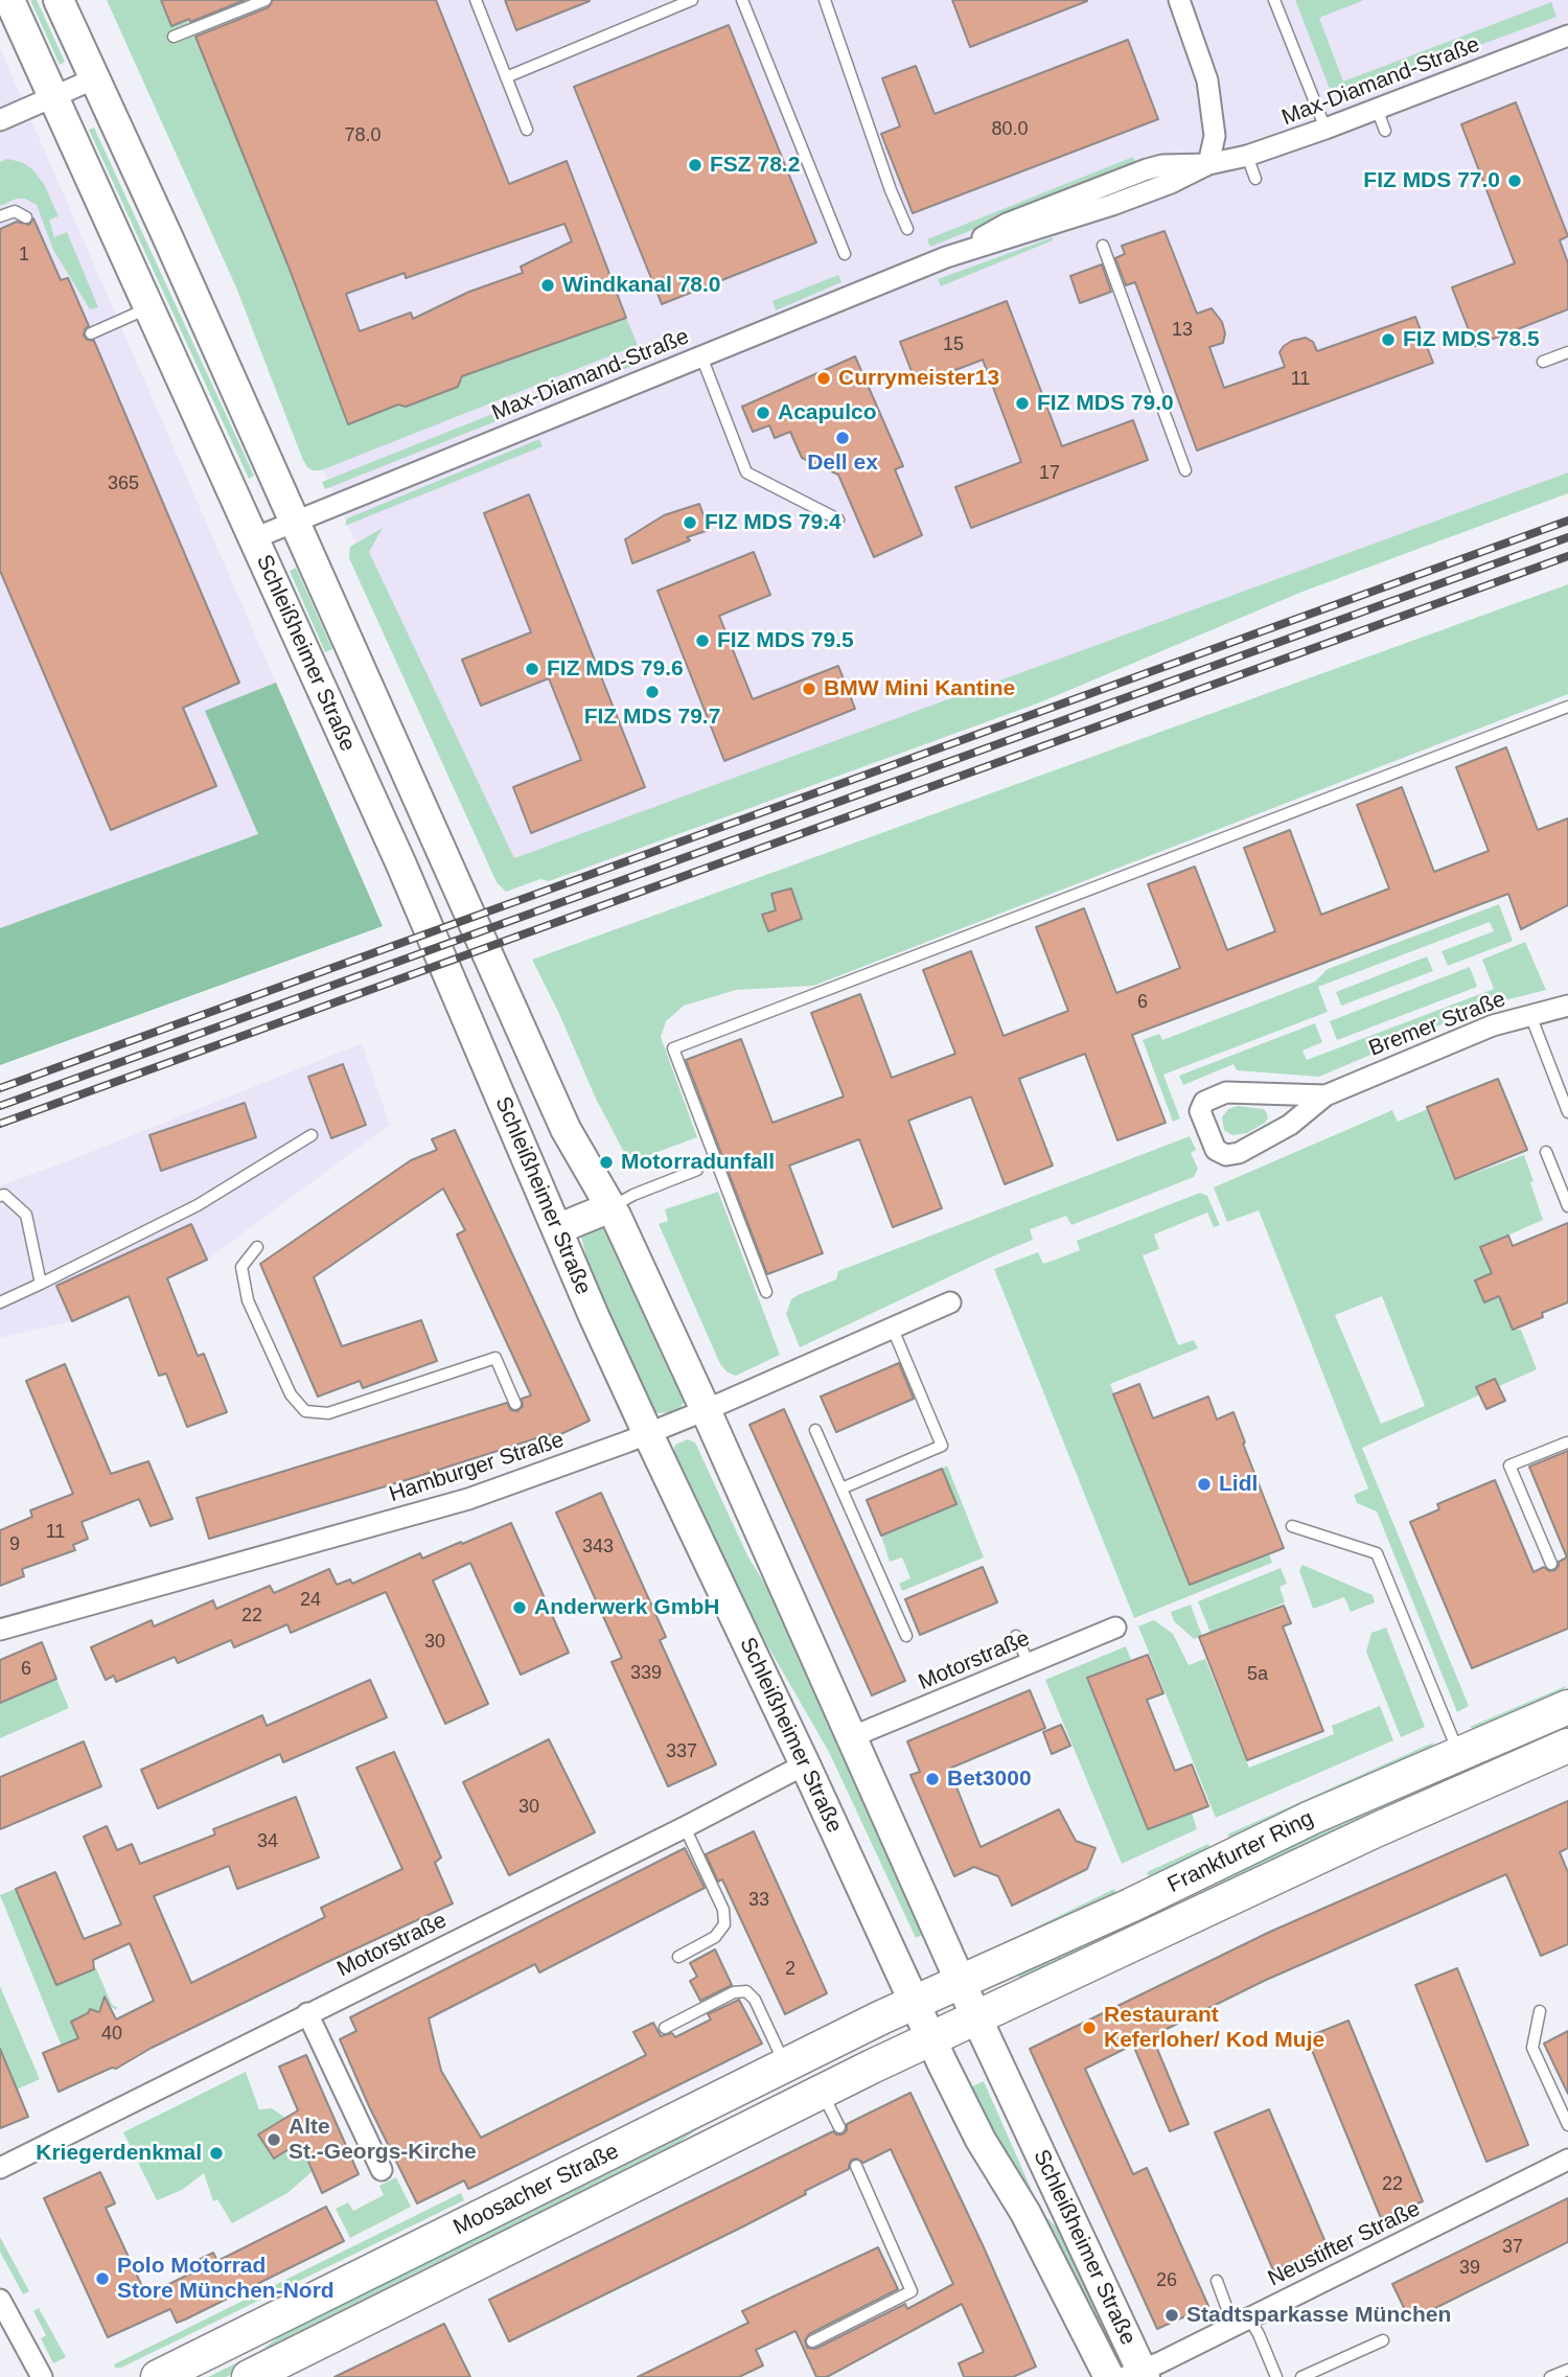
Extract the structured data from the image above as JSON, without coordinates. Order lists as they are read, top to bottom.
{
  "streets": {
    "main road": ["Schleißheimer Straße", "Frankfurter Ring", "Moosacher Straße"],
    "street": [
      "Max-Diamand-Straße",
      "Bremer Straße",
      "Hamburger Straße",
      "Motorstraße",
      "Neustifter Straße"
    ]
  },
  "crossings": [
    ["Max-Diamand-Straße", "Schleißheimer Straße"],
    ["Schleißheimer Straße", "Hamburger Straße"],
    ["Schleißheimer Straße", "Motorstraße"],
    ["Schleißheimer Straße", "Frankfurter Ring"],
    ["Schleißheimer Straße", "Moosacher Straße"],
    ["Schleißheimer Straße", "Neustifter Straße"],
    ["Frankfurter Ring", "Moosacher Straße"]
  ],
  "places": [
    "FSZ 78.2",
    "FIZ MDS 77.0",
    "Windkanal 78.0",
    "FIZ MDS 78.5",
    "Currymeister13",
    "FIZ MDS 79.0",
    "Acapulco",
    "Dell ex",
    "FIZ MDS 79.4",
    "FIZ MDS 79.5",
    "FIZ MDS 79.6",
    "BMW Mini Kantine",
    "FIZ MDS 79.7",
    "Motorradunfall",
    "Lidl",
    "Anderwerk GmbH",
    "Bet3000",
    "Restaurant Keferloher/ Kod Muje",
    "Alte St.-Georgs-Kirche",
    "Kriegerdenkmal",
    "Polo Motorrad Store München-Nord",
    "Stadtsparkasse München"
  ],
  "house_numbers": [
    "80.0",
    "78.0",
    "1",
    "13",
    "15",
    "11",
    "17",
    "365",
    "6",
    "11",
    "9",
    "343",
    "24",
    "22",
    "30",
    "6",
    "339",
    "5a",
    "337",
    "30",
    "34",
    "33",
    "2",
    "40",
    "22",
    "37",
    "39",
    "26"
  ]
}
